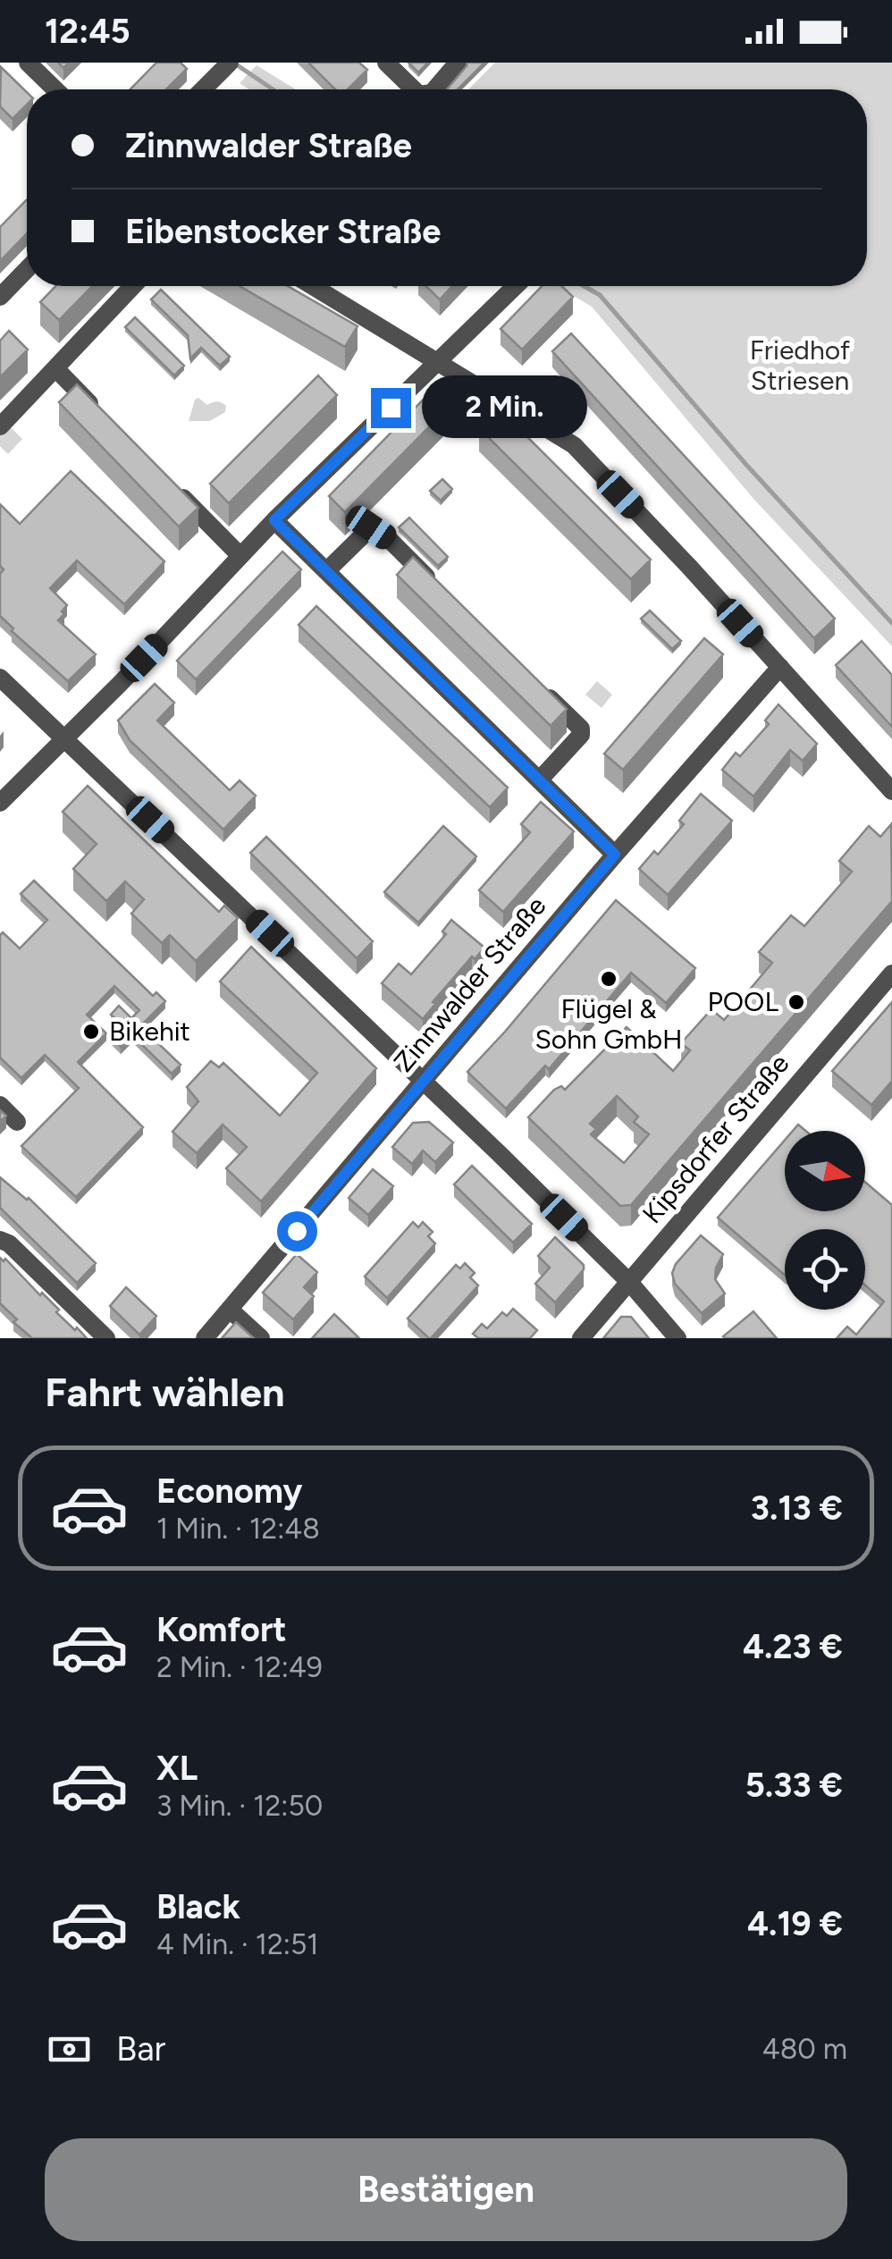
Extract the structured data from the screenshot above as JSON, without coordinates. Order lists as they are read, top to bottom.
{
  "streets": {
    "street": ["Zinnwalder Straße", "Kipsdorfer Straße"]
  },
  "parks": ["Friedhof Striesen"],
  "places": ["Flügel & Sohn GmbH", "POOL", "Bikehit"],
  "north": "right",
  "page": {
    "status": "12:45",
    "banner": ["Zinnwalder Straße", "Eibenstocker Straße"],
    "bubble": "2 Min.",
    "heading": "Fahrt wählen",
    "list": [
      {
        "name": "Economy",
        "note": "1 Min. · 12:48",
        "value": "3.13 €"
      },
      {
        "name": "Komfort",
        "note": "2 Min. · 12:49",
        "value": "4.23 €"
      },
      {
        "name": "XL",
        "note": "3 Min. · 12:50",
        "value": "5.33 €"
      },
      {
        "name": "Black",
        "note": "4 Min. · 12:51",
        "value": "4.19 €"
      }
    ],
    "pay": ["Bar", "480 m"],
    "buttons": "Bestätigen"
  }
}
